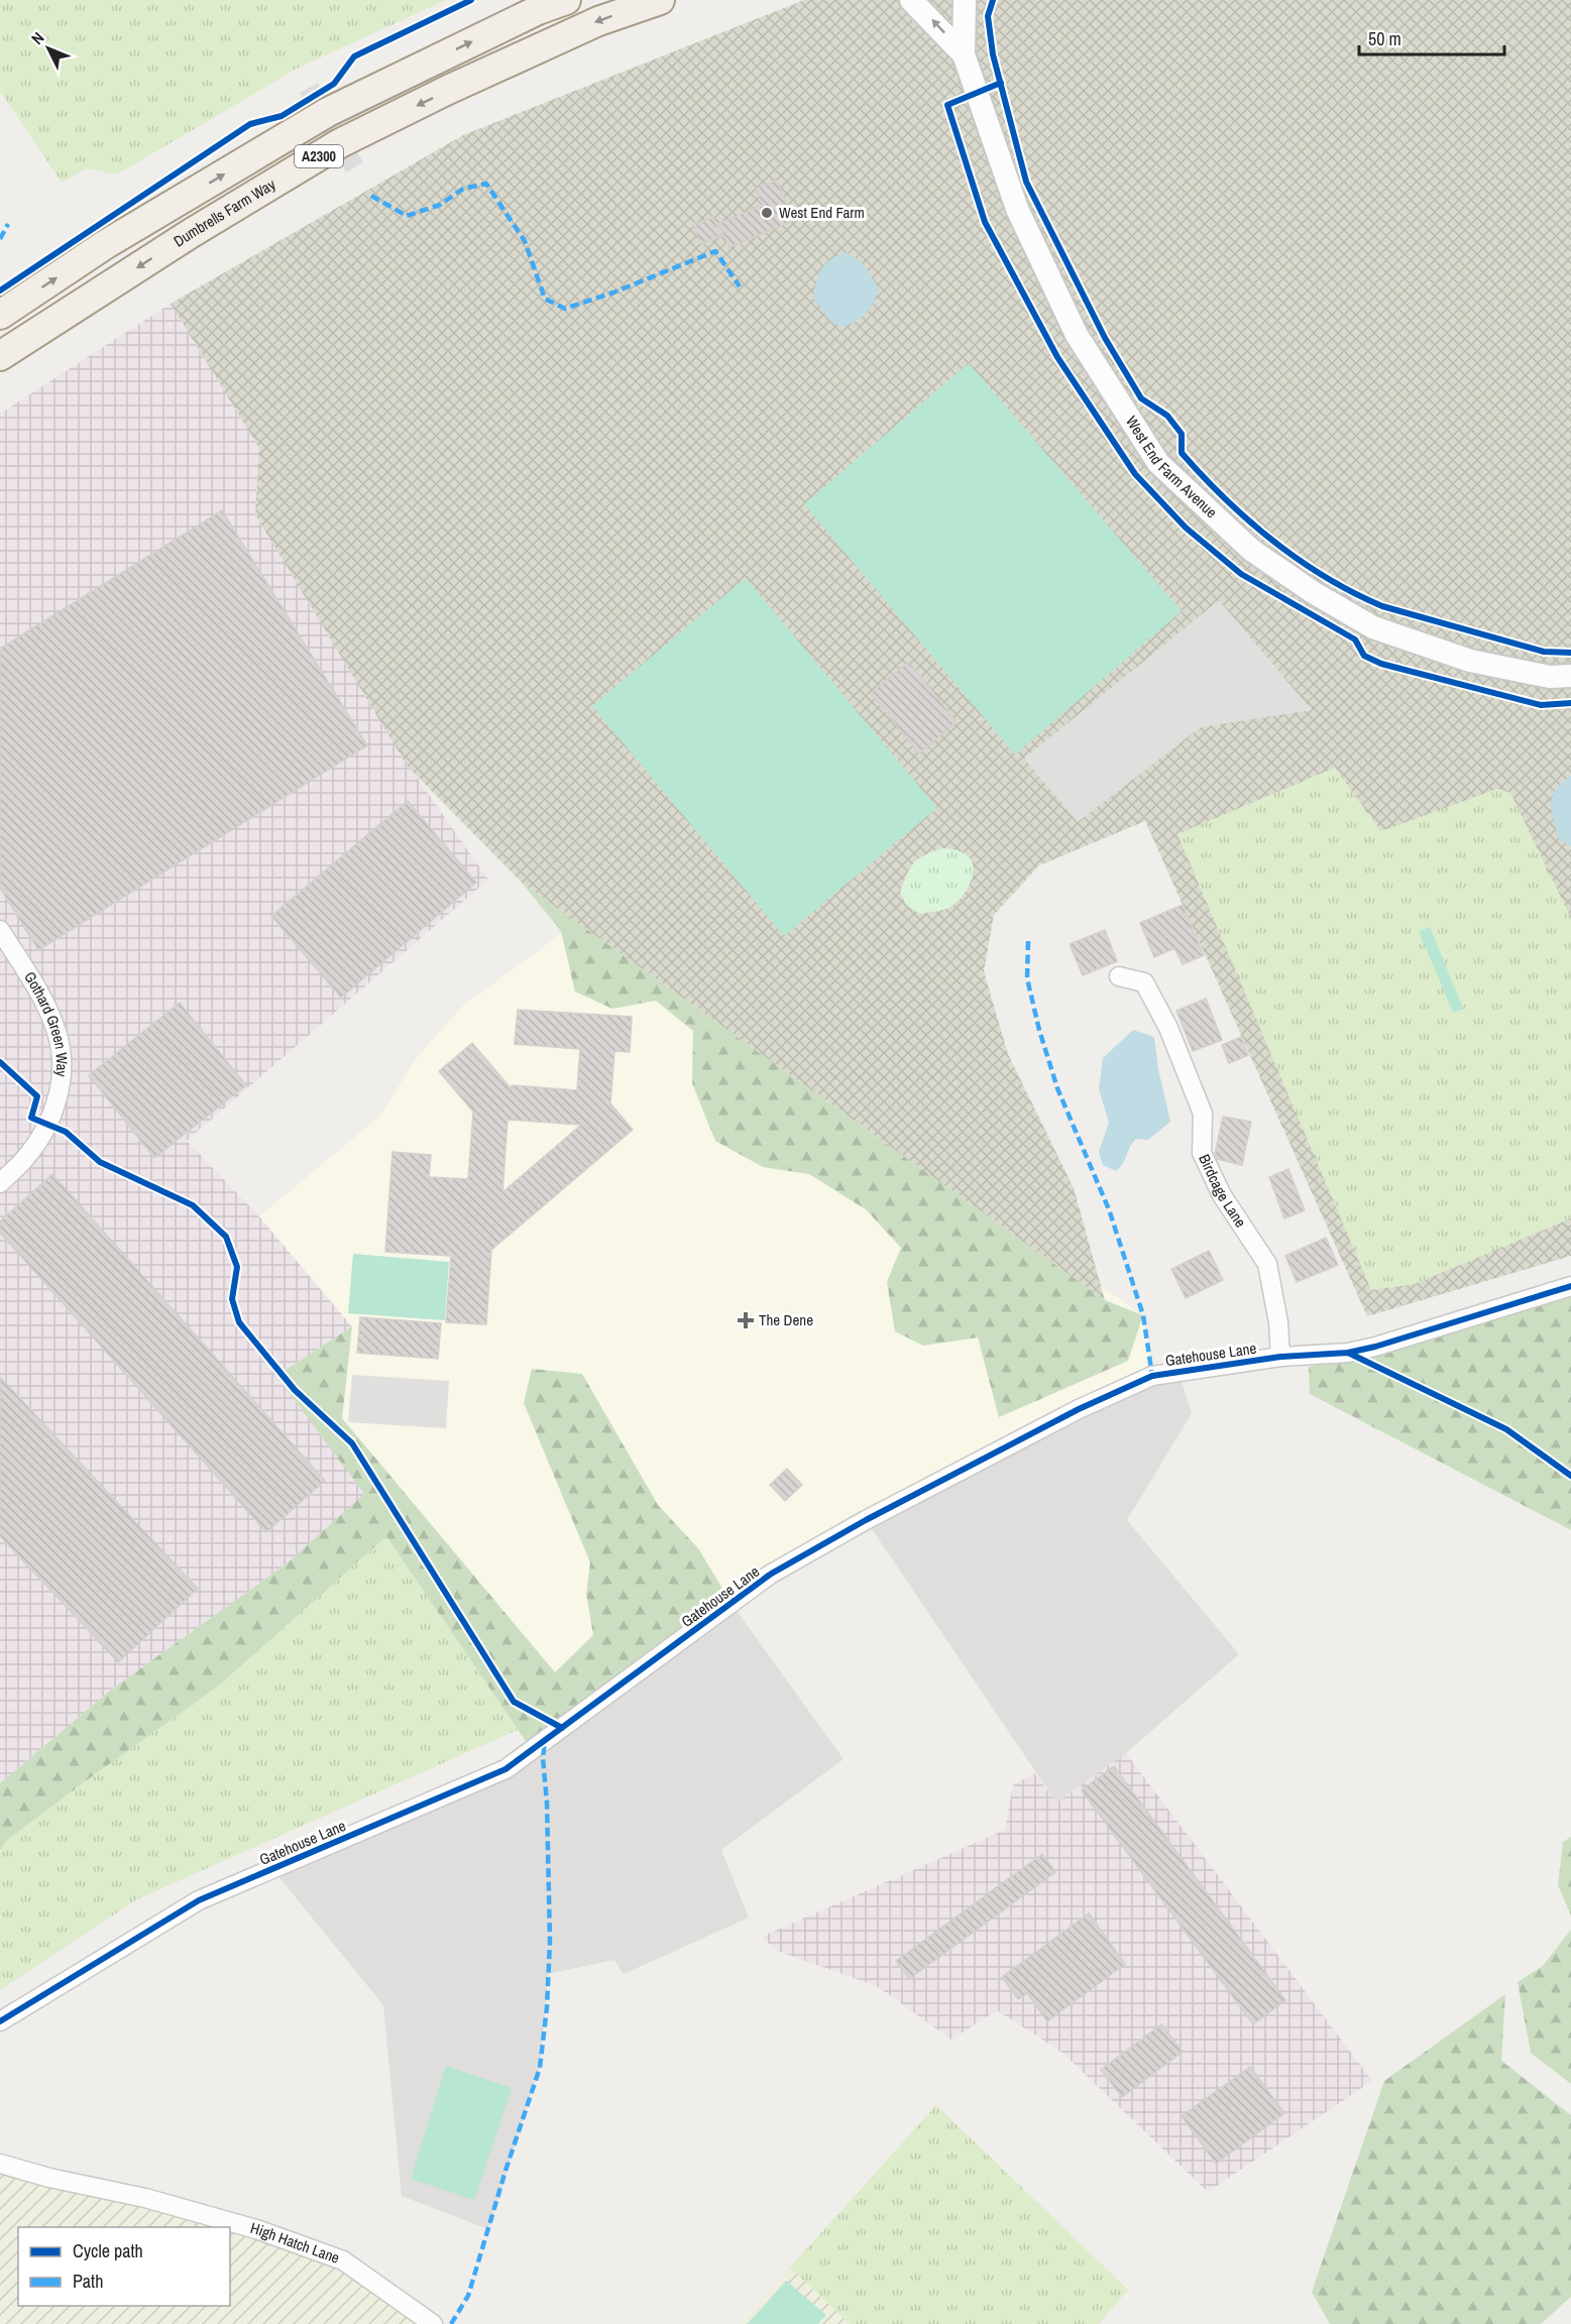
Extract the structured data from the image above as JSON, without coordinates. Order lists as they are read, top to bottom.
{
  "streets": {
    "main road": ["A2300", "Dumbrells Farm Way"],
    "street": [
      "West End Farm Avenue",
      "Gothard Green Way",
      "Birdcage Lane",
      "Gatehouse Lane",
      "High Hatch Lane"
    ]
  },
  "crossings": [
    ["Birdcage Lane", "Gatehouse Lane"]
  ],
  "places": {
    "other": ["West End Farm"],
    "health": ["The Dene"]
  },
  "legend": ["Cycle path", "Path"],
  "scale_bar": "50 m",
  "north": "top left"
}
